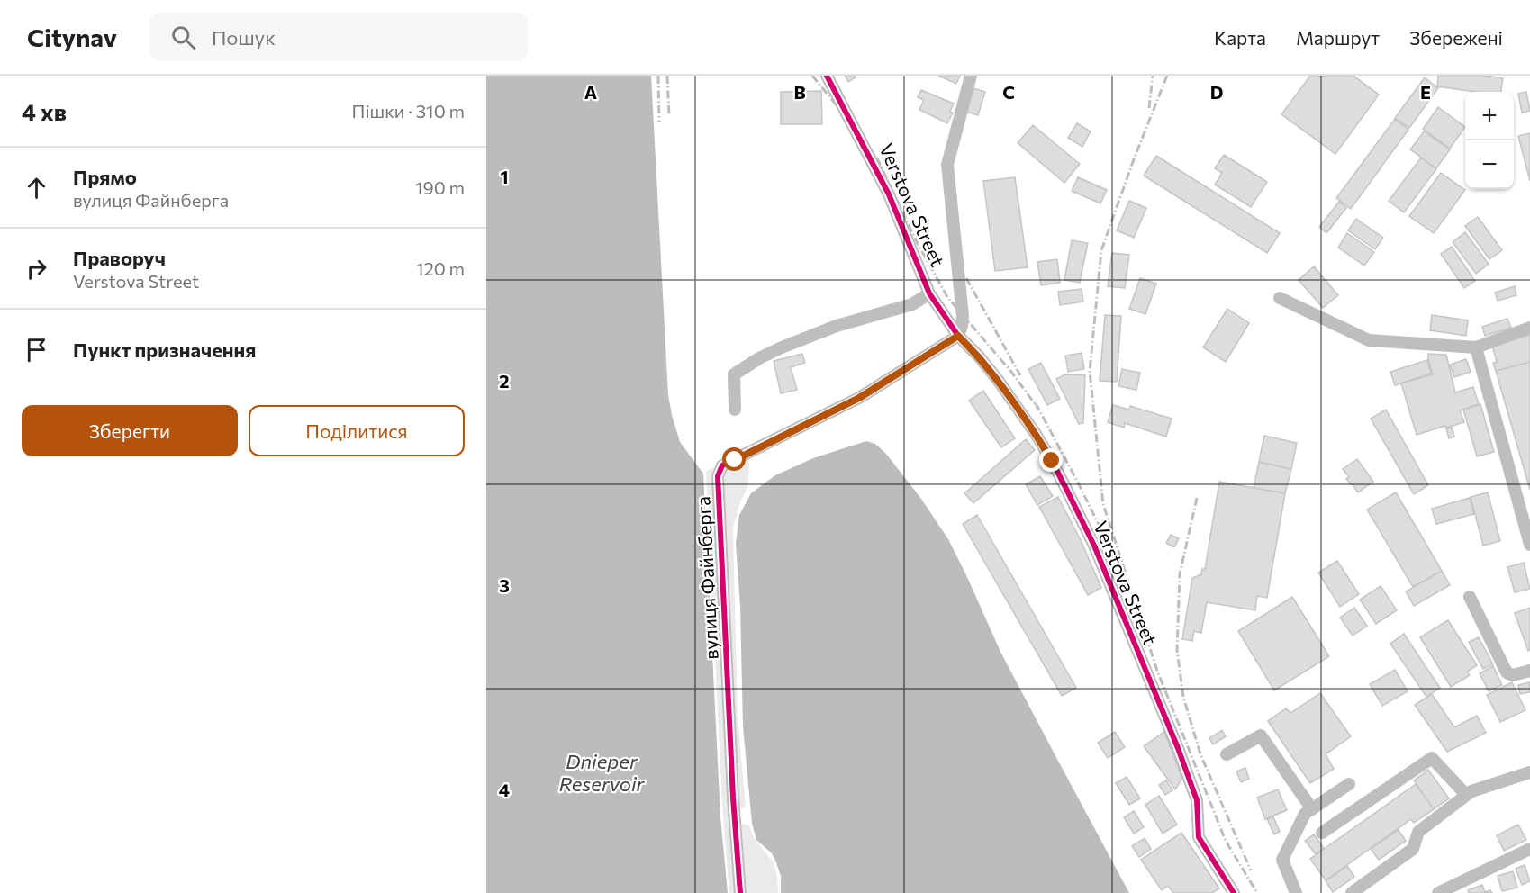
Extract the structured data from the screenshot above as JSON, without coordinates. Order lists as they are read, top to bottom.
{
  "streets": {
    "street": ["Verstova Street", "вулиця Файнберга"]
  },
  "crossings": [
    ["Verstova Street", "вулиця Файнберга"]
  ],
  "water": ["Dnieper Reservoir"],
  "page": {
    "header": "Citynav",
    "search": "Пошук",
    "nav": ["Карта", "Маршрут", "Збережені"],
    "heading": ["4 хв", "Пішки · 310 m"],
    "map_buttons": ["+", "−"],
    "list": [
      ["Прямо", "вулиця Файнберга", "190 m"],
      ["Праворуч", "Verstova Street", "120 m"],
      "Пункт призначення"
    ],
    "buttons": ["Зберегти", "Поділитися"]
  },
  "grid": {
    "columns": [
      "A",
      "B",
      "C",
      "D",
      "E"
    ],
    "rows": [
      "1",
      "2",
      "3",
      "4"
    ]
  }
}
